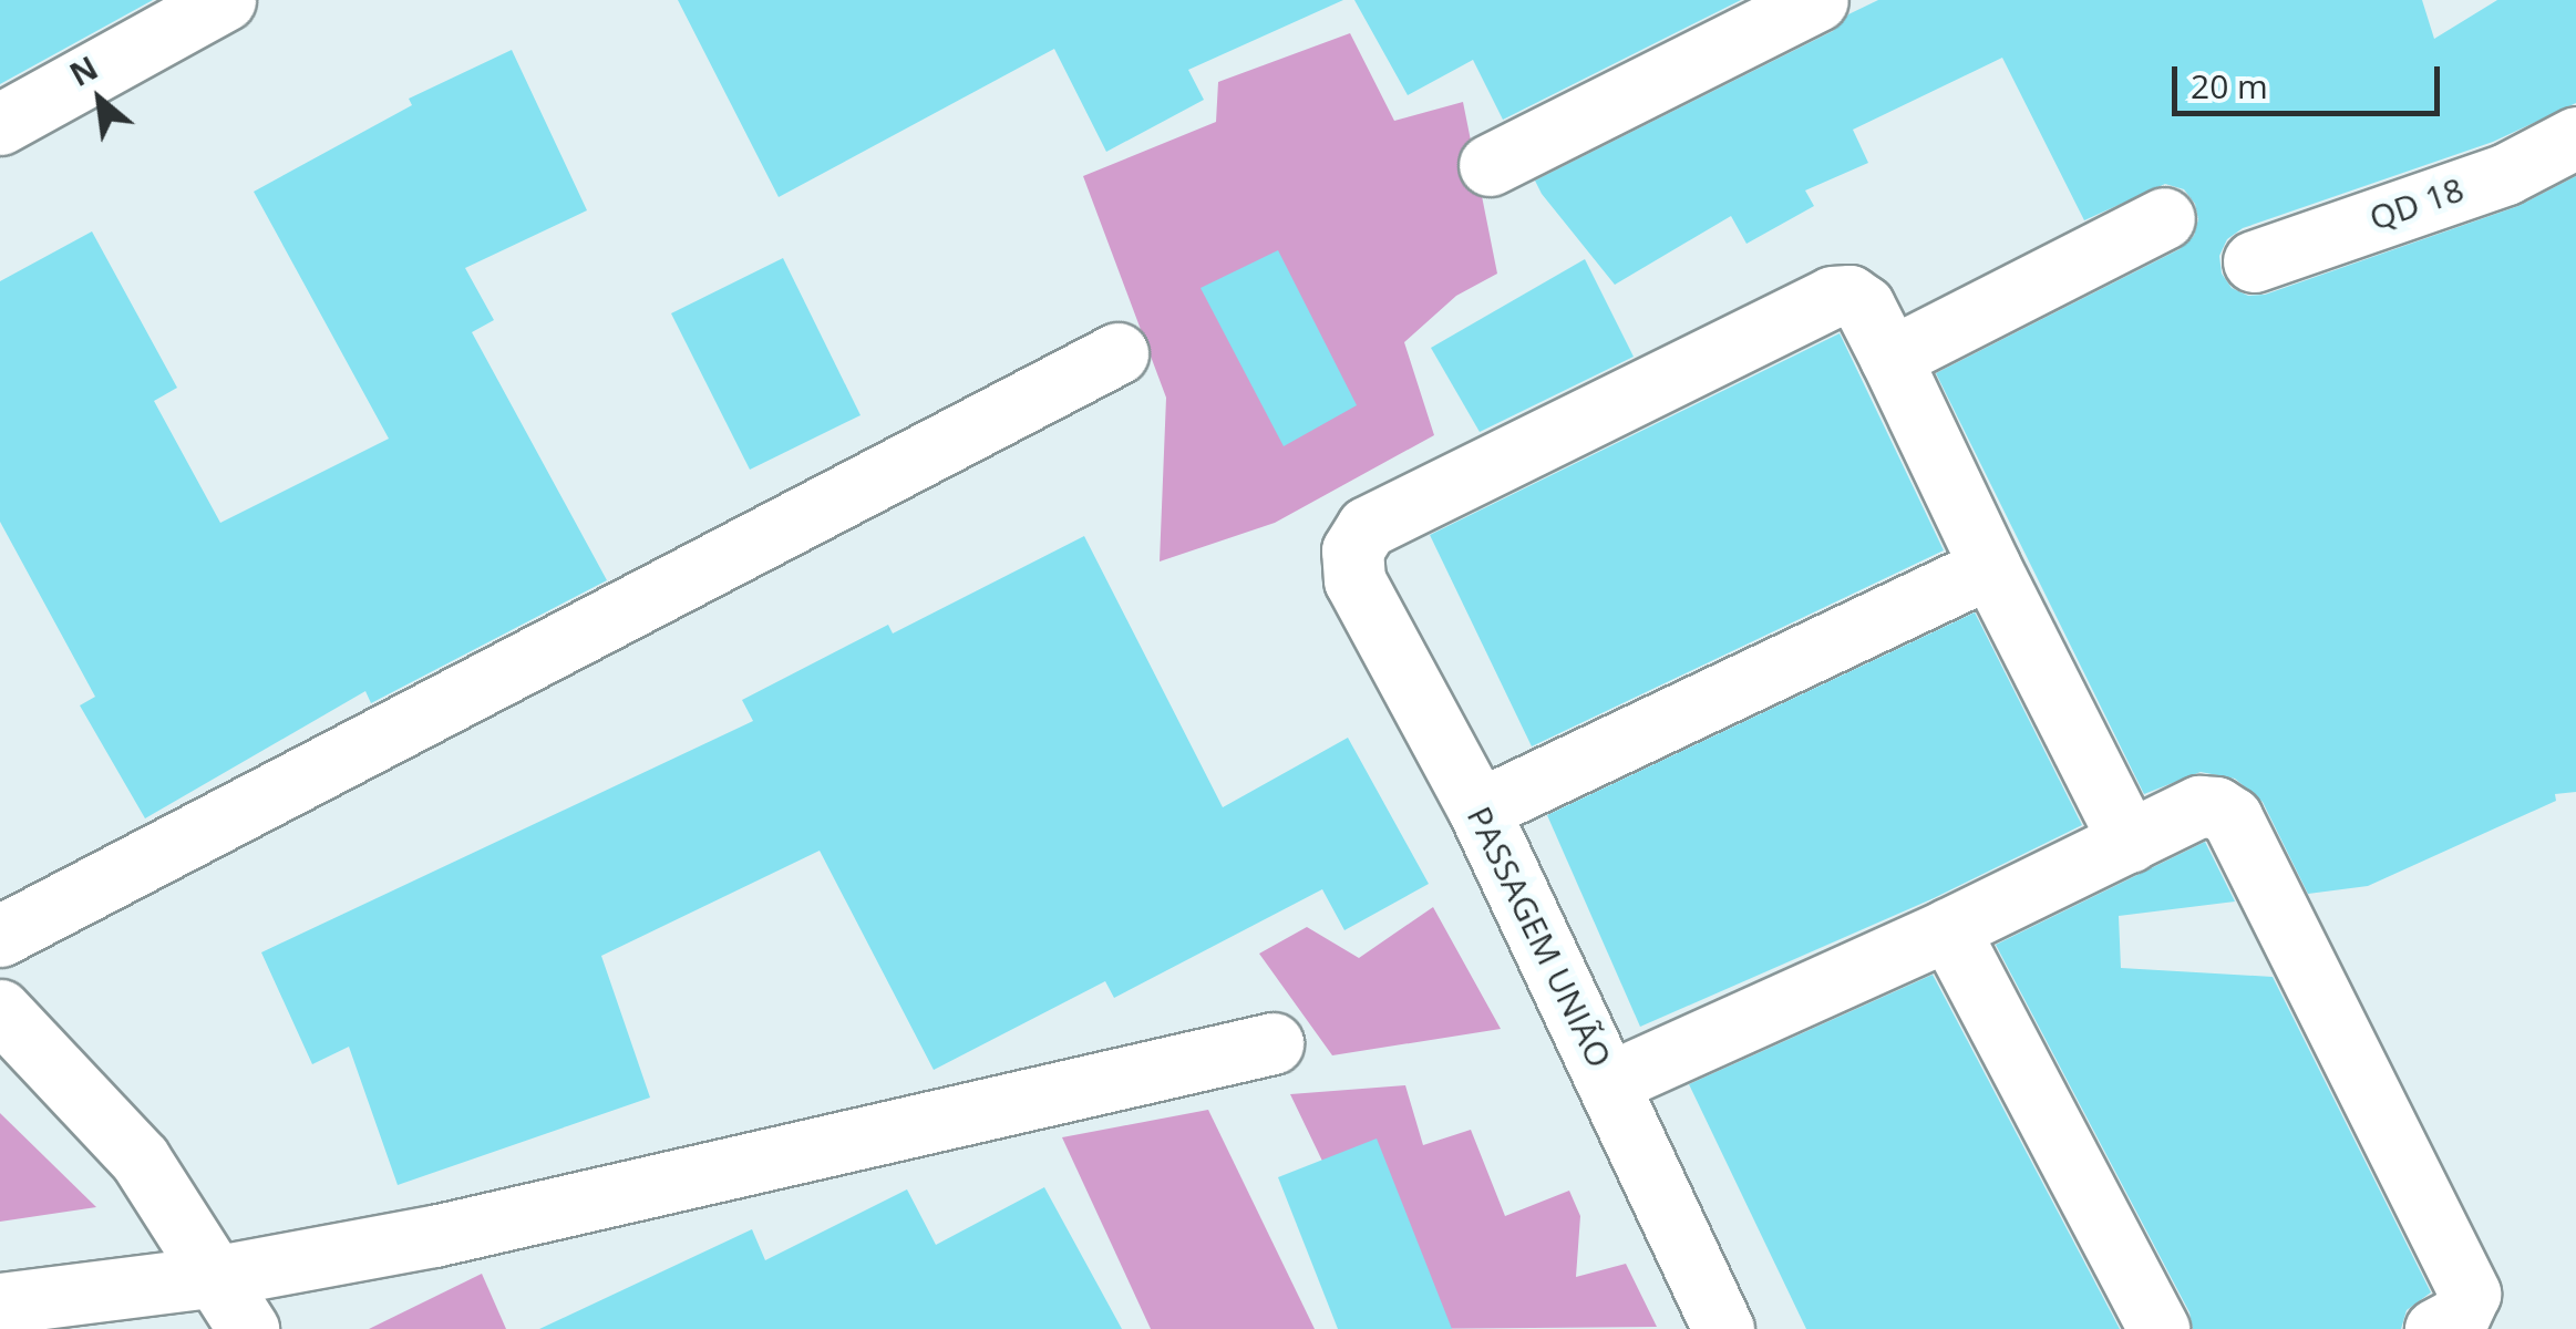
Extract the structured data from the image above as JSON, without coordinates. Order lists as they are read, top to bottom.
{
  "streets": {
    "street": ["QD 18", "PASSAGEM UNIÃO"]
  },
  "scale_bar": "20 m",
  "north": "top left"
}
